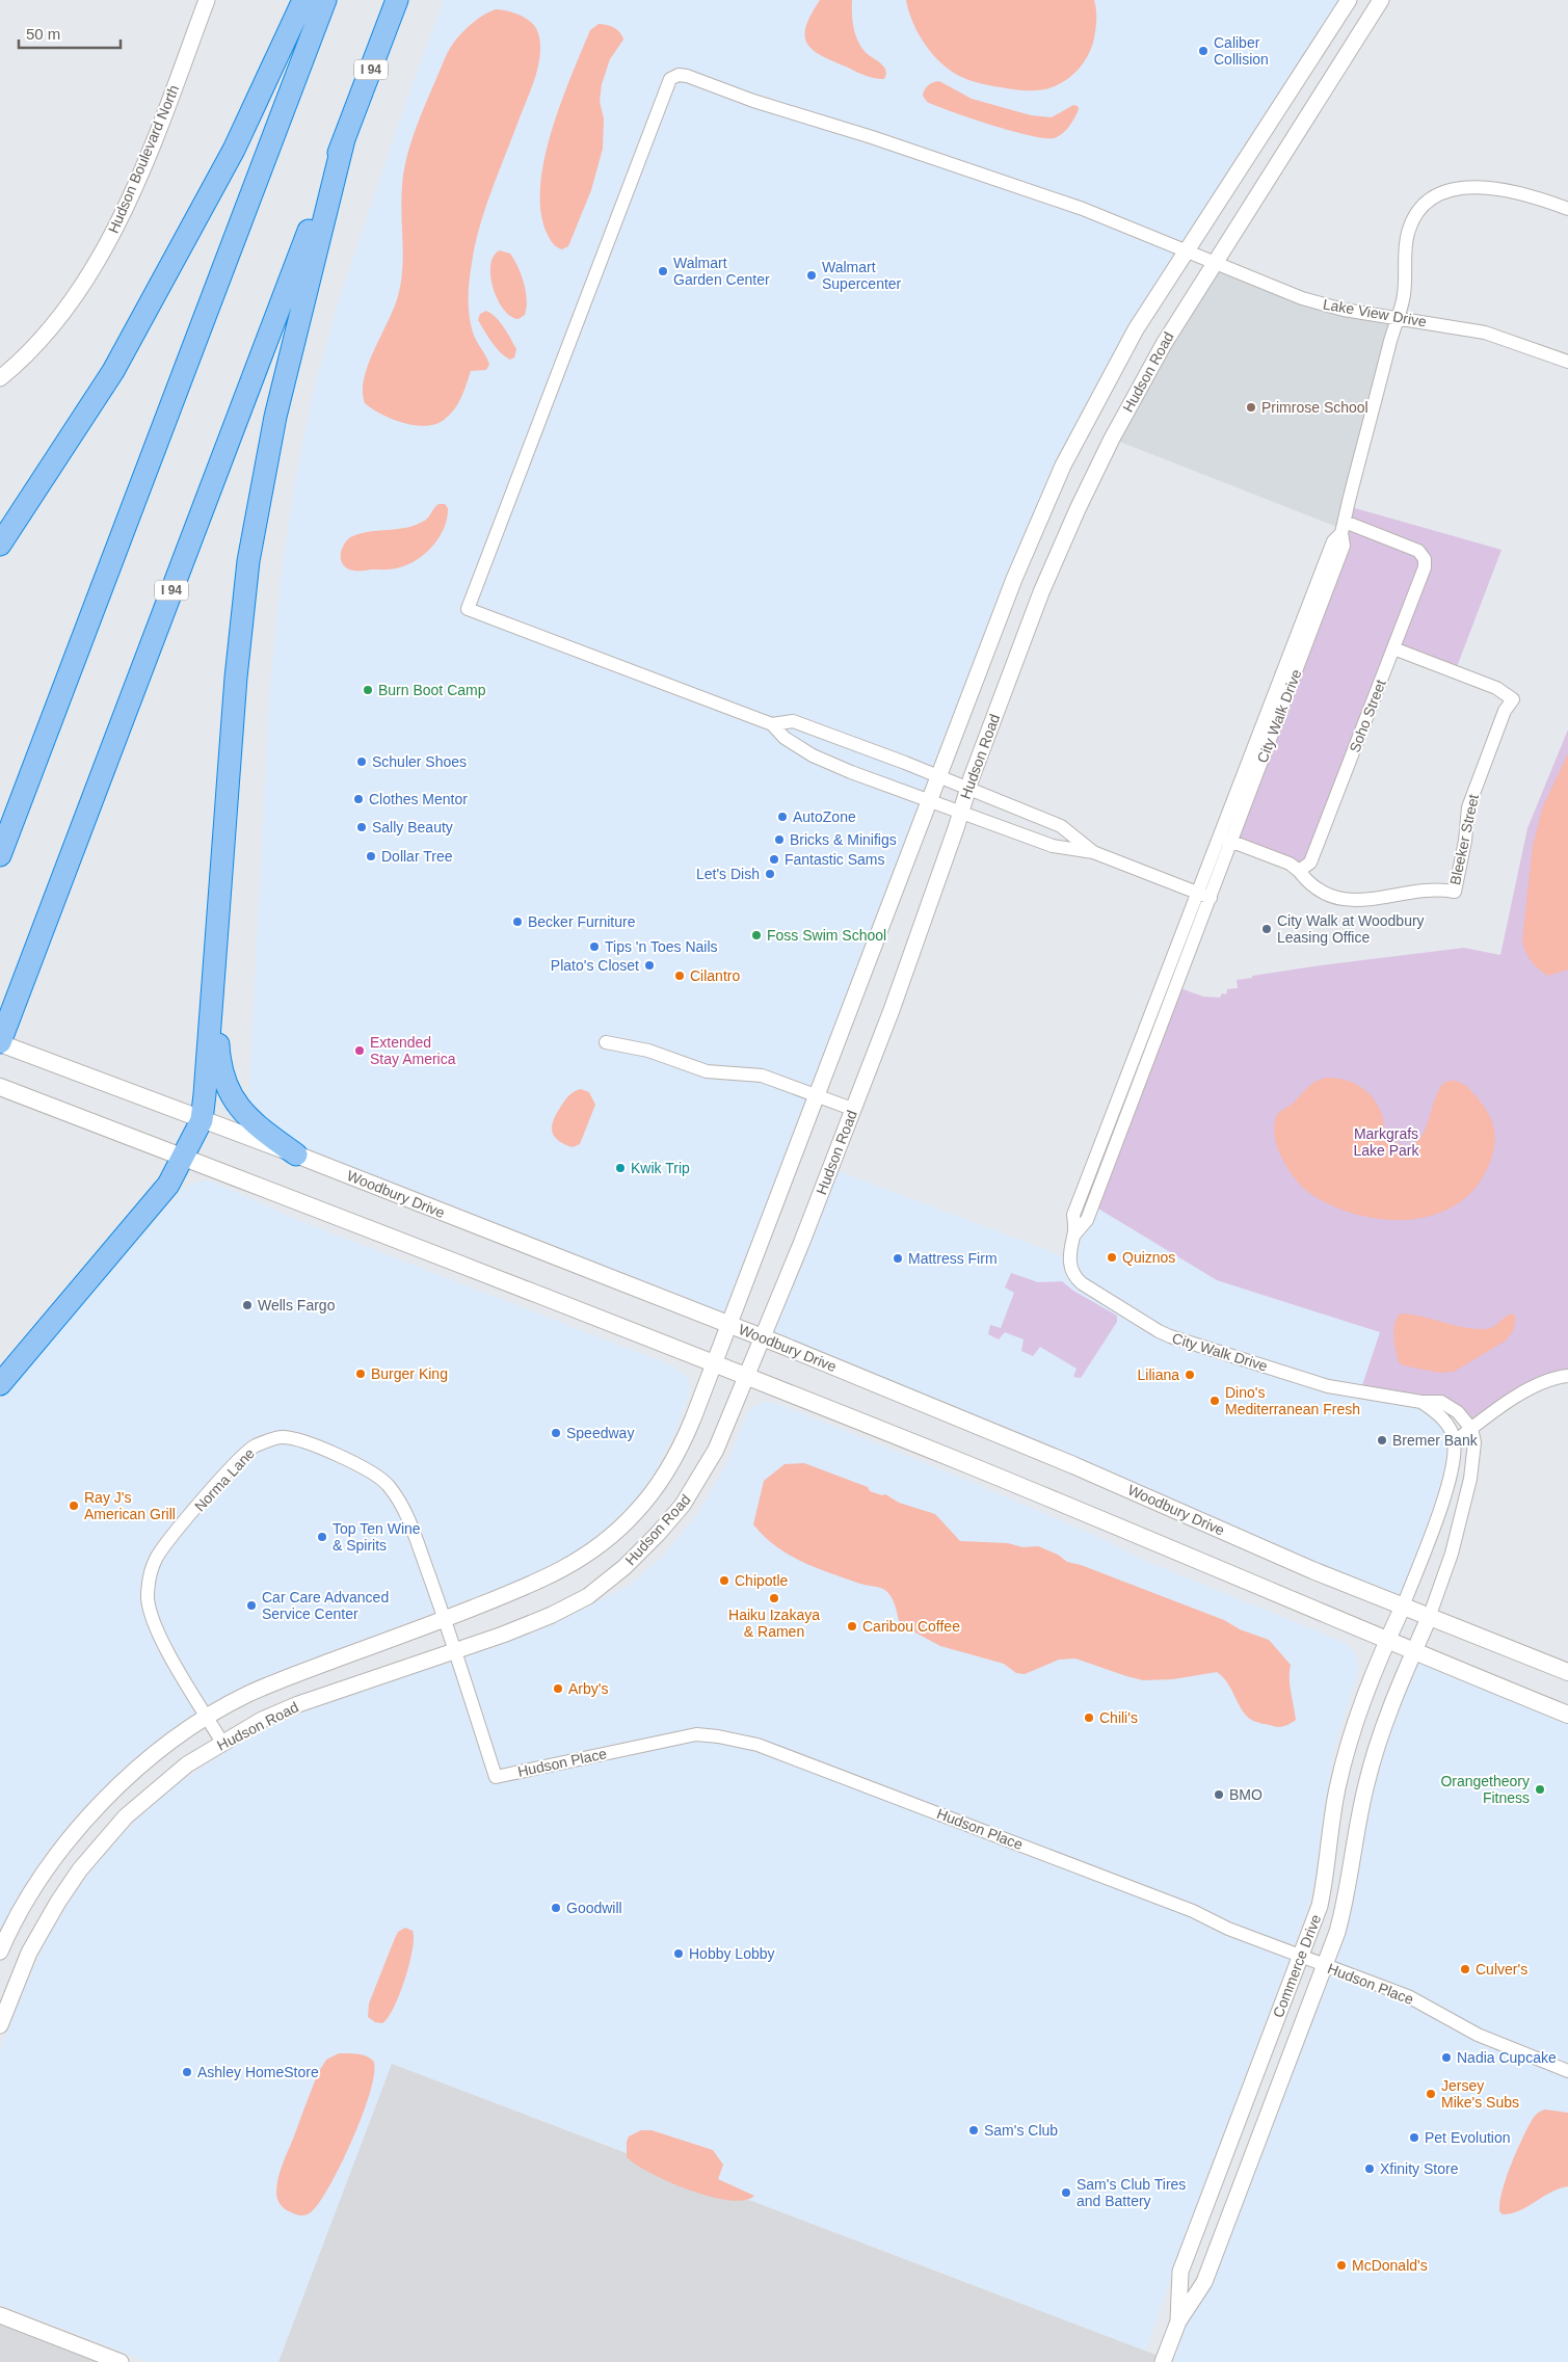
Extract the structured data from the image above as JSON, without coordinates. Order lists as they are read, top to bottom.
{
  "streets": {
    "highway": ["I 94"],
    "main road": ["Woodbury Drive"],
    "street": [
      "Hudson Boulevard North",
      "Lake View Drive",
      "Hudson Road",
      "City Walk Drive",
      "Soho Street",
      "Bleeker Street",
      "Norma Lane",
      "Hudson Place",
      "Commerce Drive"
    ]
  },
  "crossings": [
    ["I 94", "Woodbury Drive"],
    ["Lake View Drive", "Hudson Road"],
    ["Lake View Drive", "City Walk Drive"],
    ["Hudson Road", "Woodbury Drive"],
    ["Hudson Road", "Norma Lane"],
    ["Hudson Road", "Hudson Place"],
    ["City Walk Drive", "Soho Street"],
    ["Soho Street", "Bleeker Street"],
    ["Woodbury Drive", "Commerce Drive"],
    ["Norma Lane", "Hudson Place"],
    ["Hudson Place", "Commerce Drive"]
  ],
  "parks": ["Markgrafs Lake Park"],
  "places": [
    "Caliber Collision",
    "Walmart Garden Center",
    "Walmart Supercenter",
    "Primrose School",
    "Burn Boot Camp",
    "Schuler Shoes",
    "Clothes Mentor",
    "AutoZone",
    "Sally Beauty",
    "Bricks & Minifigs",
    "Dollar Tree",
    "Fantastic Sams",
    "Let's Dish",
    "Becker Furniture",
    "City Walk at Woodbury Leasing Office",
    "Foss Swim School",
    "Tips 'n Toes Nails",
    "Plato's Closet",
    "Cilantro",
    "Extended Stay America",
    "Kwik Trip",
    "Quiznos",
    "Mattress Firm",
    "Wells Fargo",
    "Burger King",
    "Liliana",
    "Dino's Mediterranean Fresh",
    "Speedway",
    "Bremer Bank",
    "Ray J's American Grill",
    "Top Ten Wine & Spirits",
    "Chipotle",
    "Haiku Izakaya & Ramen",
    "Car Care Advanced Service Center",
    "Caribou Coffee",
    "Arby's",
    "Chili's",
    "Orangetheory Fitness",
    "BMO",
    "Goodwill",
    "Hobby Lobby",
    "Culver's",
    "Nadia Cupcake",
    "Ashley HomeStore",
    "Jersey Mike's Subs",
    "Sam's Club",
    "Pet Evolution",
    "Xfinity Store",
    "Sam's Club Tires and Battery",
    "McDonald's"
  ],
  "scale_bar": "50 m"
}
